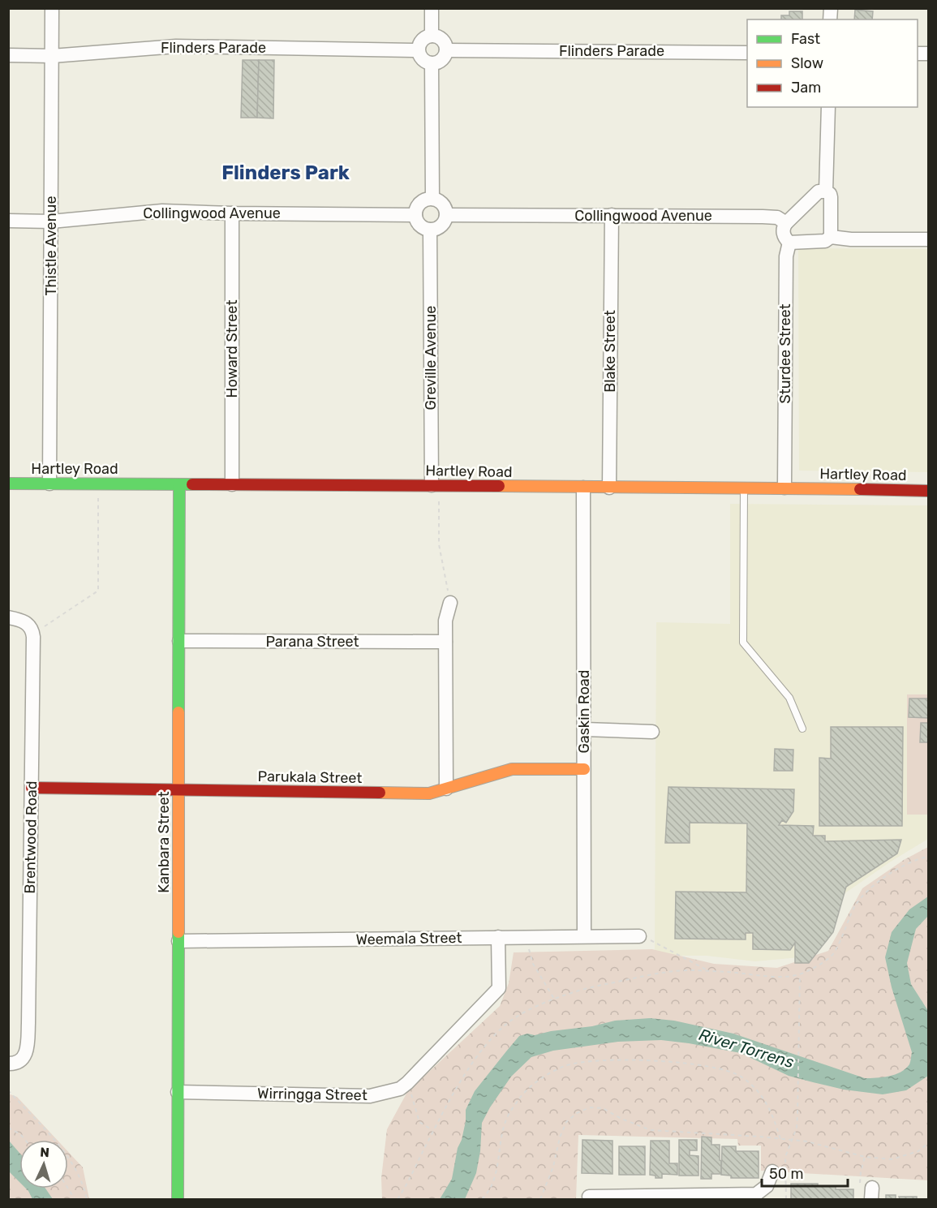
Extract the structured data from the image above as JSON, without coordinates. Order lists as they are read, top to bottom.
{
  "streets": {
    "street": [
      "Flinders Parade",
      "Collingwood Avenue",
      "Thistle Avenue",
      "Howard Street",
      "Blake Street",
      "Sturdee Street",
      "Greville Avenue",
      "Hartley Road",
      "Parana Street",
      "Gaskin Road",
      "Parukala Street",
      "Brentwood Road",
      "Kanbara Street",
      "Weemala Street",
      "Wirringga Street"
    ]
  },
  "crossings": [
    ["Flinders Parade", "Thistle Avenue"],
    ["Collingwood Avenue", "Thistle Avenue"],
    ["Collingwood Avenue", "Howard Street"],
    ["Collingwood Avenue", "Blake Street"],
    ["Collingwood Avenue", "Sturdee Street"],
    ["Collingwood Avenue", "Greville Avenue"],
    ["Thistle Avenue", "Hartley Road"],
    ["Howard Street", "Hartley Road"],
    ["Blake Street", "Hartley Road"],
    ["Sturdee Street", "Hartley Road"],
    ["Greville Avenue", "Hartley Road"],
    ["Hartley Road", "Gaskin Road"],
    ["Hartley Road", "Kanbara Street"],
    ["Parana Street", "Kanbara Street"],
    ["Gaskin Road", "Parukala Street"],
    ["Gaskin Road", "Weemala Street"],
    ["Parukala Street", "Brentwood Road"],
    ["Parukala Street", "Kanbara Street"],
    ["Kanbara Street", "Weemala Street"],
    ["Kanbara Street", "Wirringga Street"],
    ["Weemala Street", "Wirringga Street"]
  ],
  "districts": ["Flinders Park"],
  "water": ["River Torrens"],
  "legend": ["Fast", "Slow", "Jam"],
  "scale_bar": "50 m",
  "north": "top"
}
